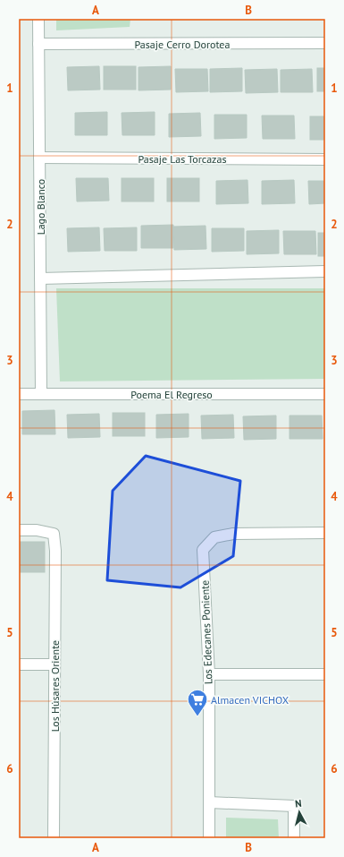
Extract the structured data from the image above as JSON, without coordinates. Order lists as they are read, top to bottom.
{
  "streets": {
    "street": [
      "Pasaje Cerro Dorotea",
      "Pasaje Las Torcazas",
      "Lago Blanco",
      "Poema El Regreso",
      "Los Edecanes Poniente",
      "Los Húsares Oriente"
    ]
  },
  "crossings": [
    ["Pasaje Cerro Dorotea", "Lago Blanco"],
    ["Pasaje Las Torcazas", "Lago Blanco"],
    ["Lago Blanco", "Poema El Regreso"]
  ],
  "places": {
    "supermarket": ["Almacen VICHOX"]
  },
  "north": "top",
  "grid": {
    "columns": ["A", "B"],
    "rows": [
      "1",
      "2",
      "3",
      "4",
      "5",
      "6"
    ]
  }
}
